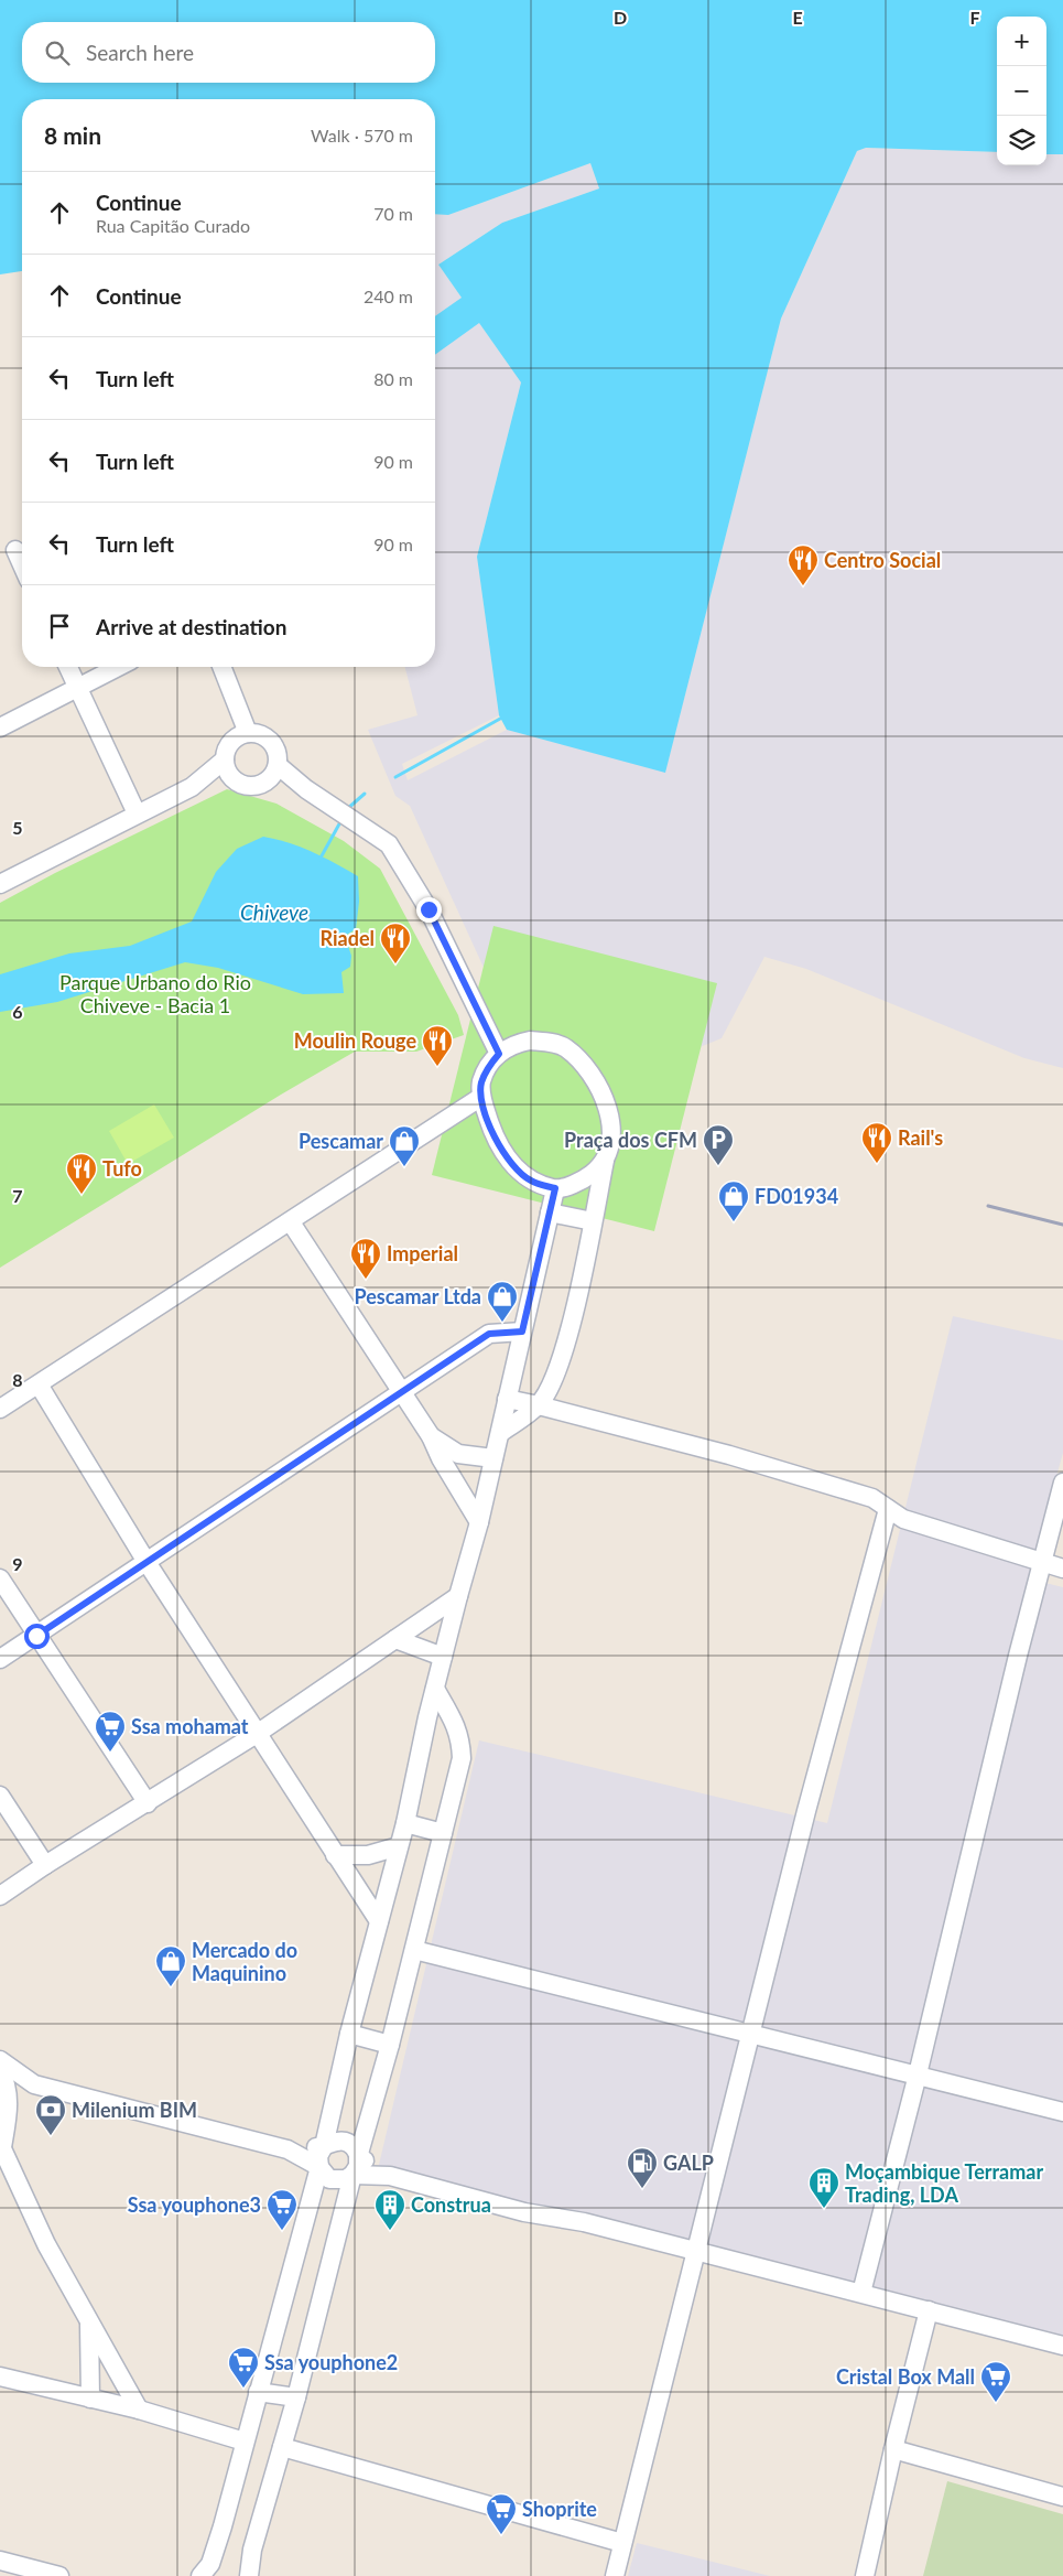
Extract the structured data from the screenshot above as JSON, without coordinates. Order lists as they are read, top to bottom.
{
  "water": ["Chiveve"],
  "parks": ["Parque Urbano do Rio Chiveve - Bacia 1"],
  "places": {
    "restaurant": [
      "Centro Social",
      "Riadel",
      "Moulin Rouge",
      "Rail's",
      "Tufo",
      "Imperial"
    ],
    "parking": ["Praça dos CFM"],
    "shop": [
      "Pescamar",
      "FD01934",
      "Pescamar Ltda",
      "Mercado do Maquinino"
    ],
    "supermarket": [
      "Ssa mohamat",
      "Ssa youphone3",
      "Ssa youphone2",
      "Cristal Box Mall",
      "Shoprite"
    ],
    "bank": ["Milenium BIM"],
    "fuel station": ["GALP"],
    "building": ["Moçambique Terramar Trading, LDA", "Construa"]
  },
  "page": {
    "map_buttons": ["+", "−"],
    "search": "Search here",
    "heading": ["8 min", "Walk · 570 m"],
    "list": [
      ["Continue", "Rua Capitão Curado", "70 m"],
      ["Continue", "240 m"],
      ["Turn left", "80 m"],
      ["Turn left", "90 m"],
      ["Turn left", "90 m"],
      "Arrive at destination"
    ]
  },
  "grid": {
    "columns": ["D", "E", "F"],
    "rows": [
      "5",
      "6",
      "7",
      "8",
      "9"
    ]
  }
}
